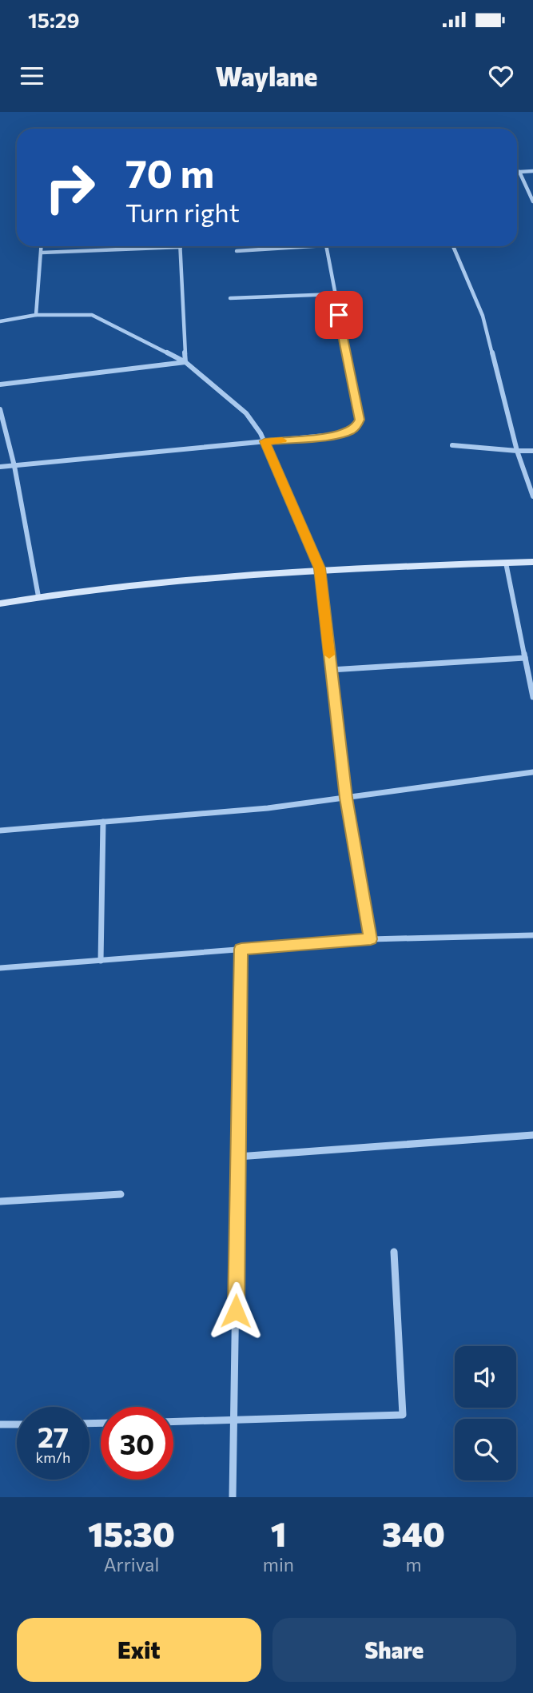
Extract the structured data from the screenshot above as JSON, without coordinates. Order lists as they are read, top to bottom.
{
  "page": {
    "status": "15:29",
    "header": "Waylane",
    "turn": ["70 m", "Turn right"],
    "speed": "27 km/h",
    "limit": "30",
    "eta": [
      "15:30",
      "Arrival",
      "1",
      "min",
      "340",
      "m"
    ],
    "buttons": ["Exit", "Share"]
  }
}
